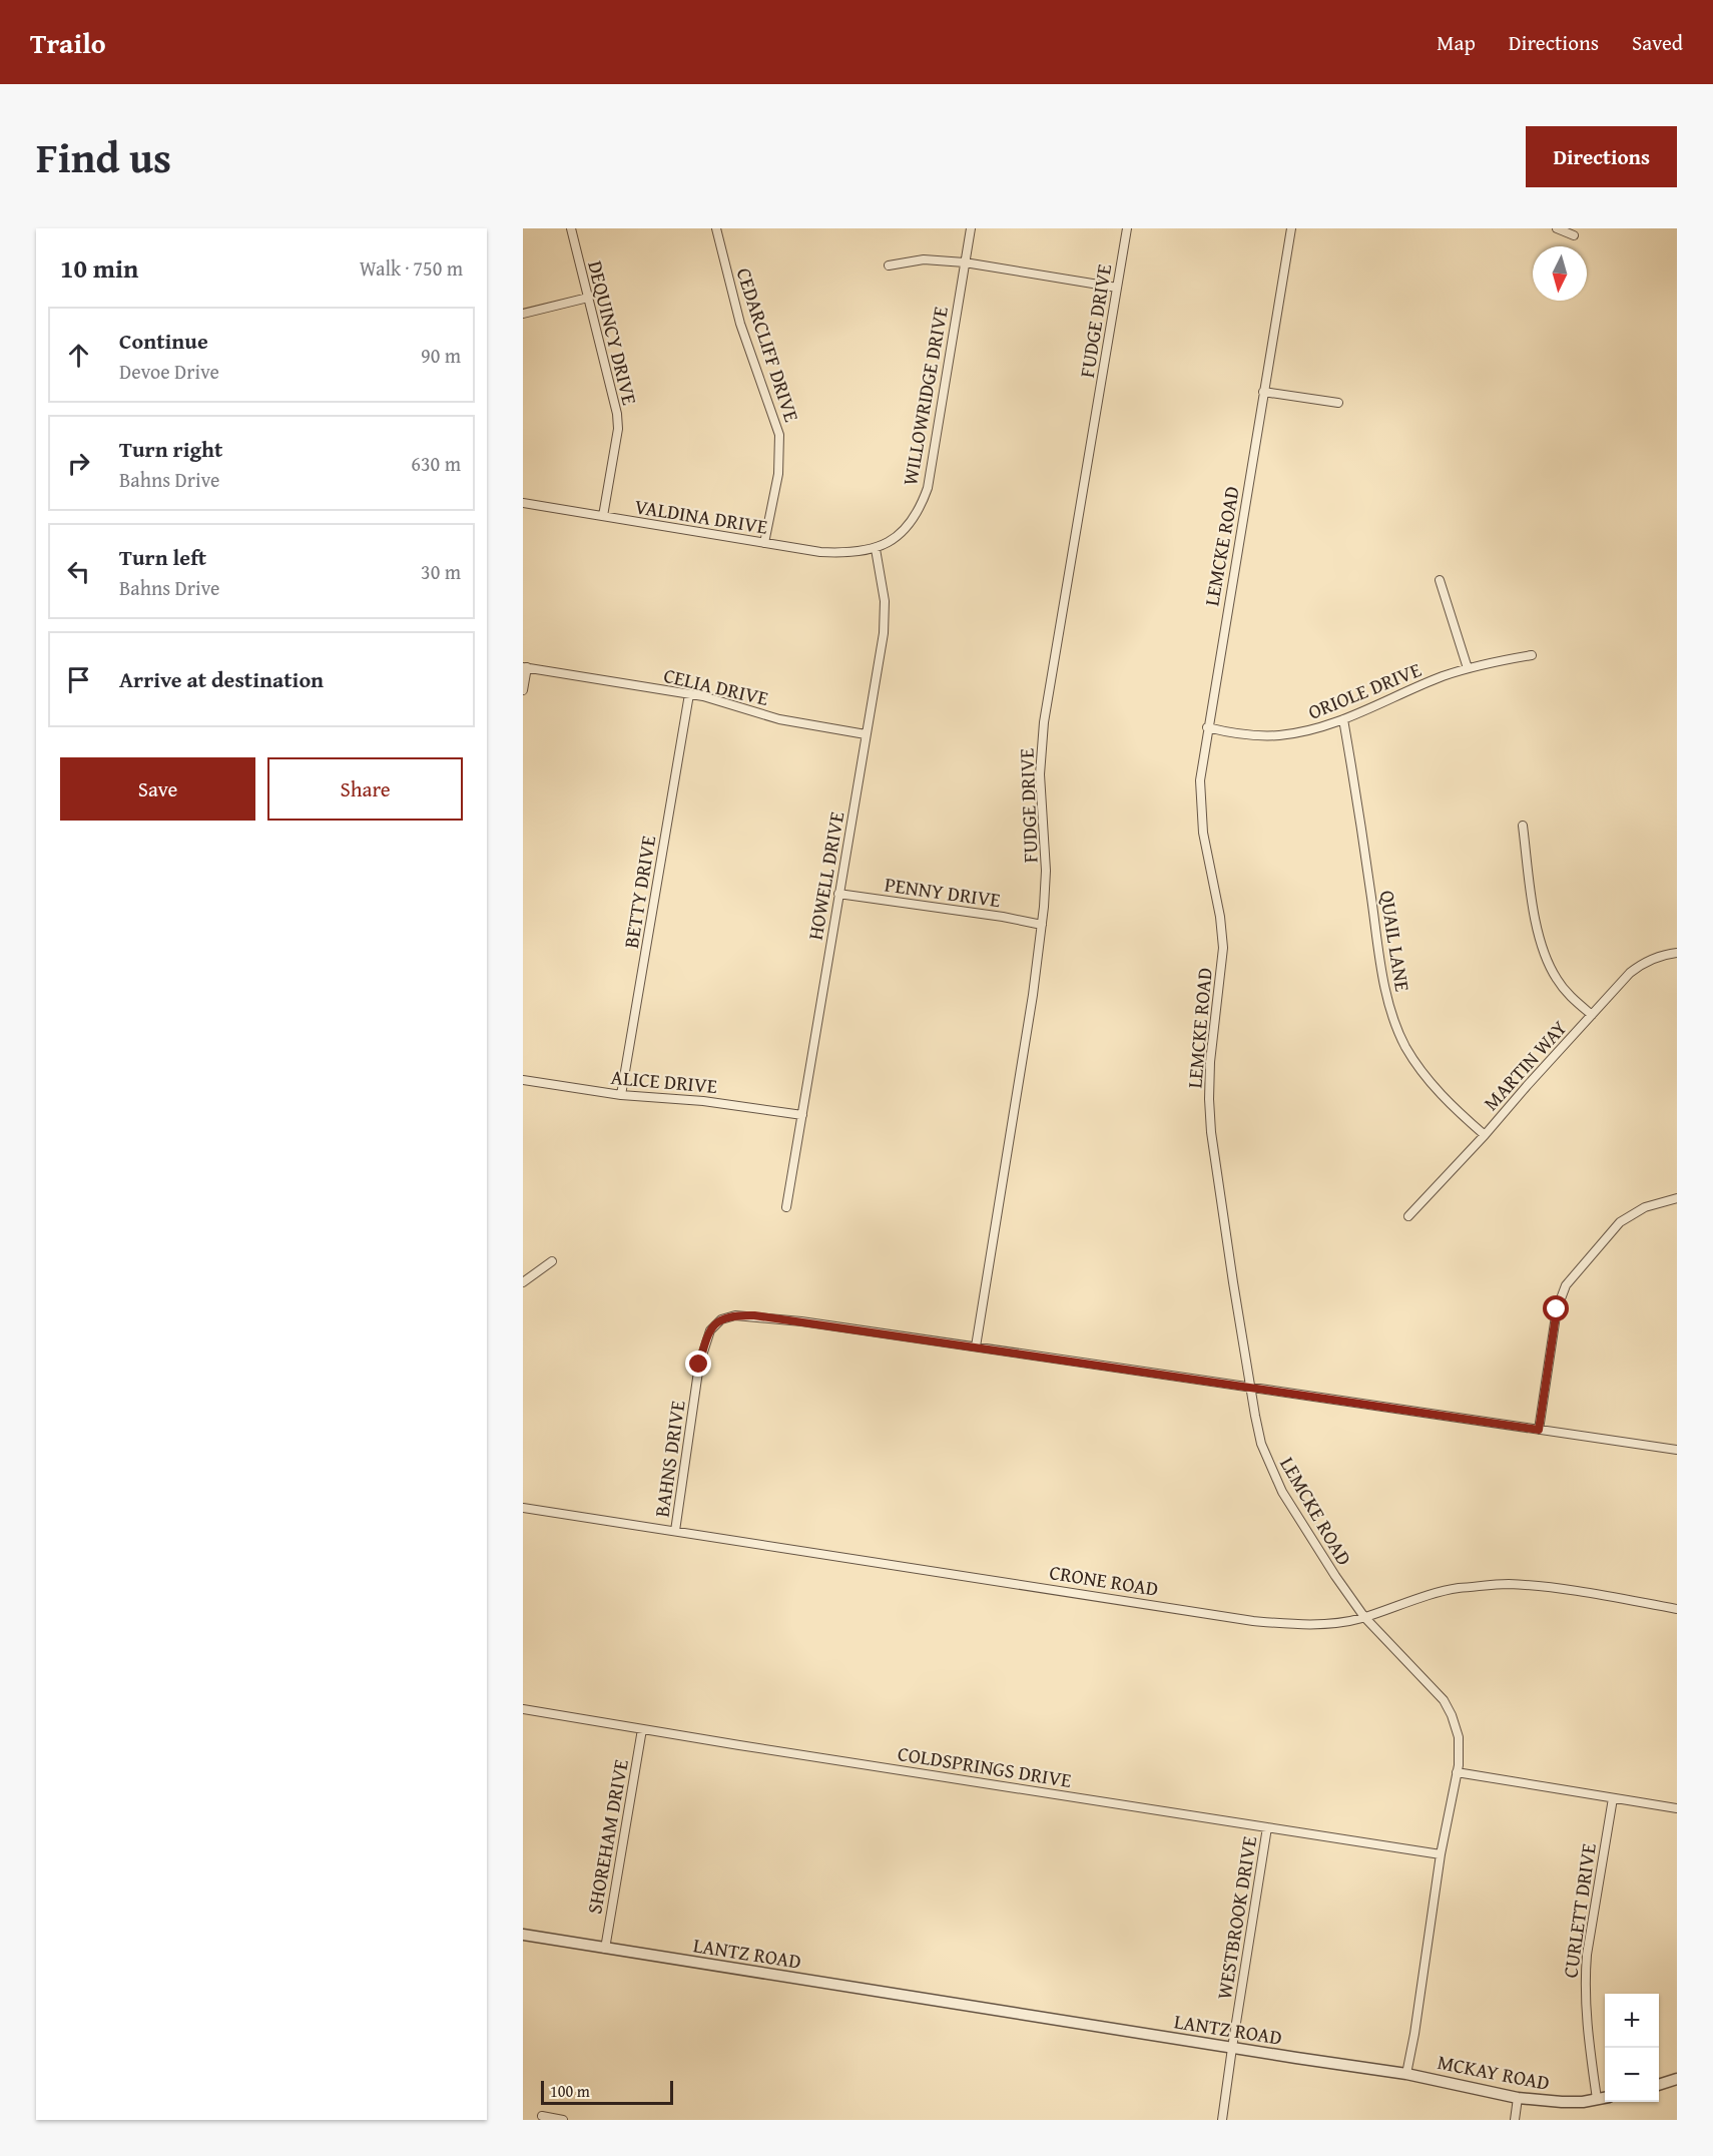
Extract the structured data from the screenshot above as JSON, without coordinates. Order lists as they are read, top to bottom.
{
  "streets": {
    "street": [
      "FUDGE DRIVE",
      "DEQUINCY DRIVE",
      "CEDARCLIFF DRIVE",
      "WILLOWRIDGE DRIVE",
      "VALDINA DRIVE",
      "LEMCKE ROAD",
      "CELIA DRIVE",
      "ORIOLE DRIVE",
      "HOWELL DRIVE",
      "BETTY DRIVE",
      "PENNY DRIVE",
      "QUAIL LANE",
      "MARTIN WAY",
      "ALICE DRIVE",
      "BAHNS DRIVE",
      "CRONE ROAD",
      "COLDSPRINGS DRIVE",
      "SHOREHAM DRIVE",
      "CURLETT DRIVE",
      "WESTBROOK DRIVE",
      "LANTZ ROAD",
      "MCKAY ROAD"
    ]
  },
  "crossings": [
    ["FUDGE DRIVE", "PENNY DRIVE"],
    ["FUDGE DRIVE", "BAHNS DRIVE"],
    ["DEQUINCY DRIVE", "VALDINA DRIVE"],
    ["CEDARCLIFF DRIVE", "VALDINA DRIVE"],
    ["WILLOWRIDGE DRIVE", "VALDINA DRIVE"],
    ["WILLOWRIDGE DRIVE", "HOWELL DRIVE"],
    ["VALDINA DRIVE", "HOWELL DRIVE"],
    ["LEMCKE ROAD", "ORIOLE DRIVE"],
    ["LEMCKE ROAD", "BAHNS DRIVE"],
    ["LEMCKE ROAD", "CRONE ROAD"],
    ["CELIA DRIVE", "HOWELL DRIVE"],
    ["CELIA DRIVE", "BETTY DRIVE"],
    ["ORIOLE DRIVE", "QUAIL LANE"],
    ["HOWELL DRIVE", "PENNY DRIVE"],
    ["HOWELL DRIVE", "ALICE DRIVE"],
    ["BETTY DRIVE", "ALICE DRIVE"],
    ["QUAIL LANE", "MARTIN WAY"],
    ["BAHNS DRIVE", "CRONE ROAD"],
    ["COLDSPRINGS DRIVE", "SHOREHAM DRIVE"],
    ["COLDSPRINGS DRIVE", "WESTBROOK DRIVE"],
    ["SHOREHAM DRIVE", "LANTZ ROAD"],
    ["CURLETT DRIVE", "MCKAY ROAD"],
    ["WESTBROOK DRIVE", "LANTZ ROAD"],
    ["LANTZ ROAD", "MCKAY ROAD"]
  ],
  "scale_bar": "100 m",
  "north": "bottom",
  "page": {
    "header": "Trailo",
    "nav": ["Map", "Directions", "Saved"],
    "title": "Find us",
    "buttons": [
      "Directions",
      ["Save", "Share"]
    ],
    "heading": ["10 min", "Walk · 750 m"],
    "list": [
      ["Continue", "Devoe Drive", "90 m"],
      ["Turn right", "Bahns Drive", "630 m"],
      ["Turn left", "Bahns Drive", "30 m"],
      "Arrive at destination"
    ],
    "map_buttons": ["+", "−"],
    "scale": "100 m"
  }
}
